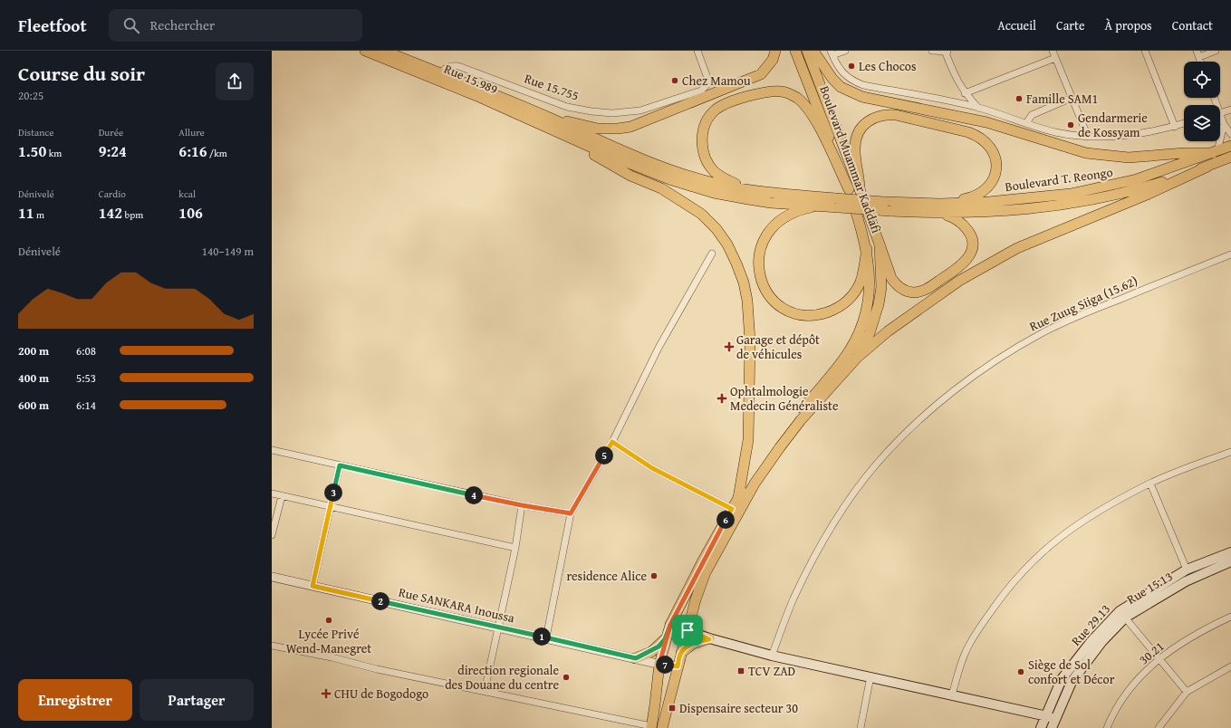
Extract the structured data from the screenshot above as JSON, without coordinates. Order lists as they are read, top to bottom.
{
  "streets": {
    "main road": [
      "Rue 15.989",
      "Boulevard Muammar Kaddafi",
      "Boulevard T. Reongo",
      "Rue 15.13",
      "Rue 29.13"
    ],
    "street": [
      "Rue 15.755",
      "Rue Zuug Siiga (15.62)",
      "Rue SANKARA Inoussa",
      "30.21"
    ]
  },
  "places": {
    "other": [
      "Les Chocos",
      "Chez Mamou",
      "Famille SAM1",
      "Gendarmerie de Kossyam",
      "residence Alice",
      "Lycée Privé Wend-Manegret",
      "Siège de Sol confort et Décor",
      "direction regionale des Douane du centre"
    ],
    "health": ["Garage et dépôt de véhicules", "Ophtalmologie Medecin Généraliste", "CHU de Bogodogo"],
    "transit": ["TCV ZAD", "Dispensaire secteur 30"]
  },
  "page": {
    "header": "Fleetfoot",
    "search": "Rechercher",
    "nav": [
      "Accueil",
      "Carte",
      "À propos",
      "Contact"
    ],
    "heading": ["Course du soir", "20:25"],
    "stats": [
      ["Distance", "1.50 km"],
      ["Durée", "9:24"],
      ["Allure", "6:16 /km"],
      ["Dénivelé", "11 m"],
      ["Cardio", "142 bpm"],
      ["kcal", "106"]
    ],
    "chart": ["Dénivelé", "140–149 m"],
    "list": [
      {
        "name": "200 m",
        "note": "6:08"
      },
      {
        "name": "400 m",
        "note": "5:53"
      },
      {
        "name": "600 m",
        "note": "6:14"
      }
    ],
    "pins": [
      "5",
      "3",
      "4",
      "6",
      "2",
      "1",
      "7"
    ],
    "buttons": ["Enregistrer", "Partager"]
  }
}
